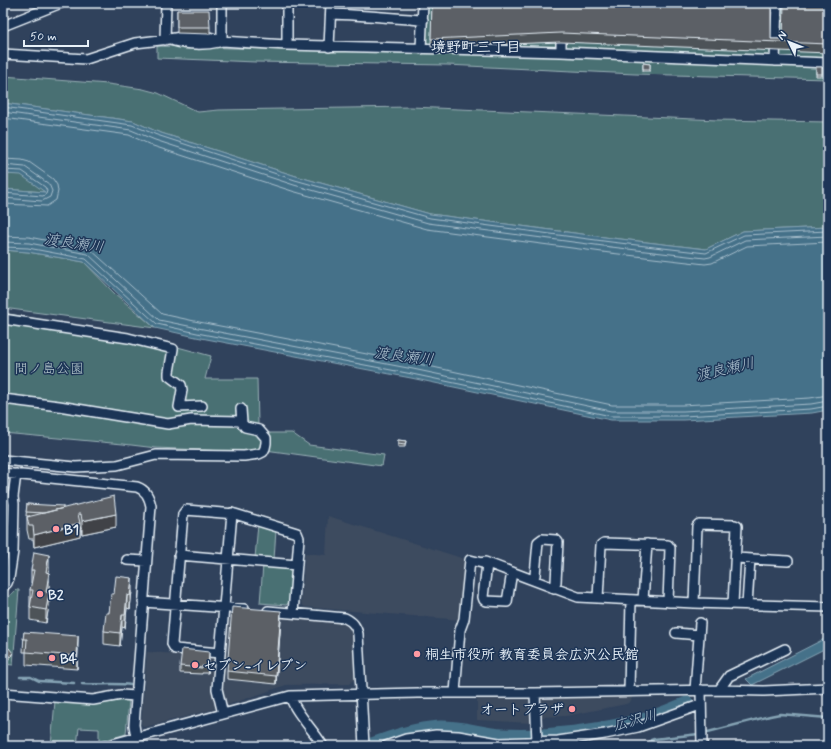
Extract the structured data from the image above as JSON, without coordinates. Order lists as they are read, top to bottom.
{
  "districts": ["境野町三丁目"],
  "water": ["渡良瀬川", "広沢川"],
  "parks": ["間ノ島公園"],
  "places": [
    "B1",
    "B2",
    "桐生市役所 教育委員会広沢公民館",
    "B4",
    "セブン-イレブン",
    "オートプラザ"
  ],
  "scale_bar": "50 m",
  "north": "top left"
}
